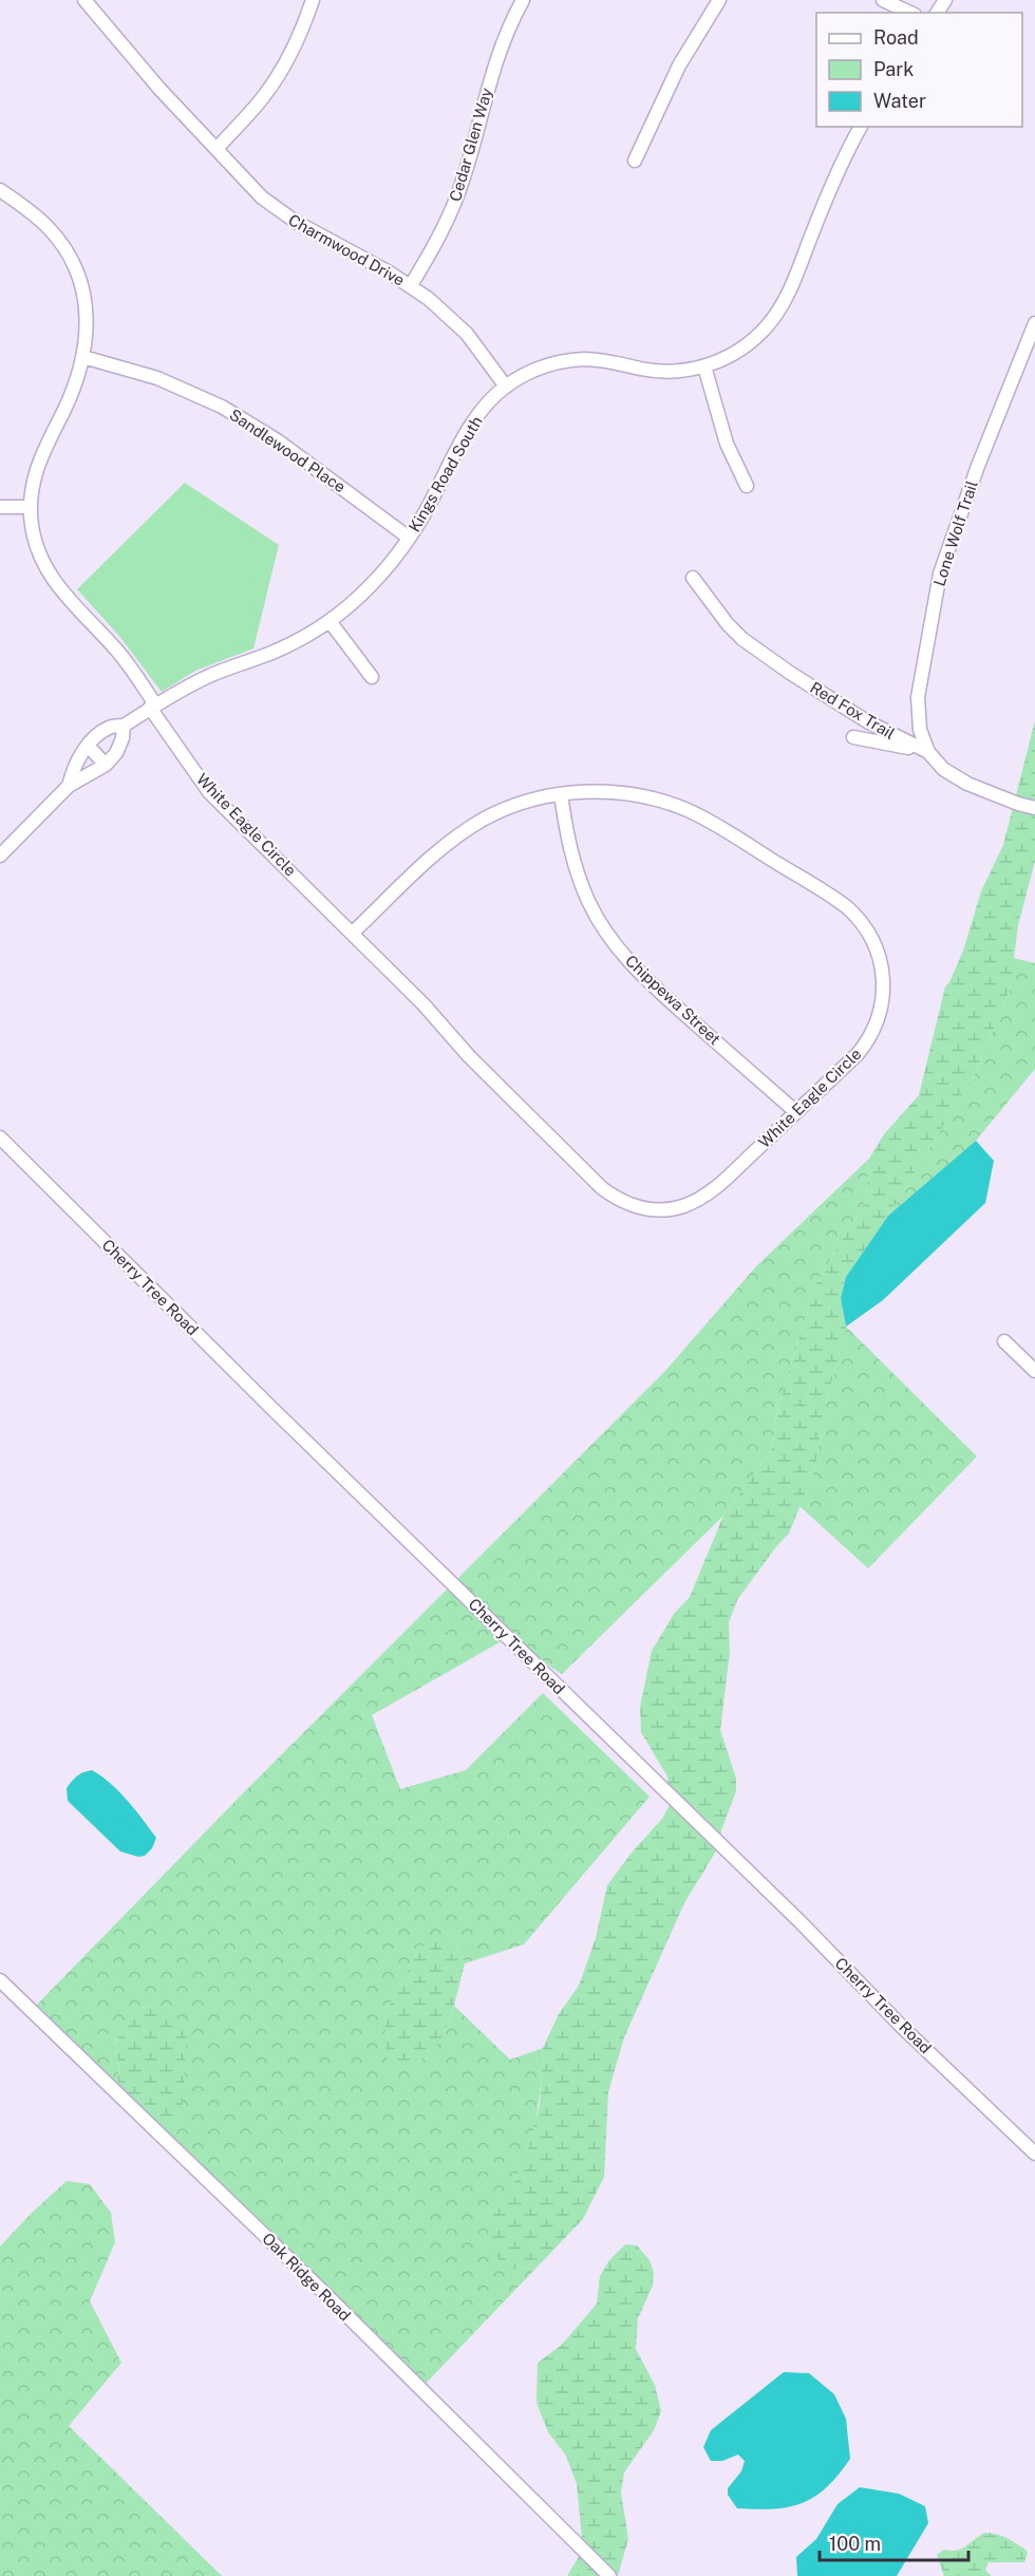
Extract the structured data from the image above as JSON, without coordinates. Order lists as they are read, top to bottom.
{
  "streets": {
    "street": [
      "Cedar Glen Way",
      "Charmwood Drive",
      "Sandlewood Place",
      "Kings Road South",
      "Lone Wolf Trail",
      "Red Fox Trail",
      "White Eagle Circle",
      "Chippewa Street",
      "Cherry Tree Road",
      "Oak Ridge Road"
    ]
  },
  "crossings": [
    ["Cedar Glen Way", "Charmwood Drive"],
    ["Charmwood Drive", "Kings Road South"],
    ["Sandlewood Place", "Kings Road South"],
    ["Kings Road South", "White Eagle Circle"],
    ["Lone Wolf Trail", "Red Fox Trail"],
    ["White Eagle Circle", "Chippewa Street"]
  ],
  "legend": ["Road", "Park", "Water"],
  "scale_bar": "100 m"
}
